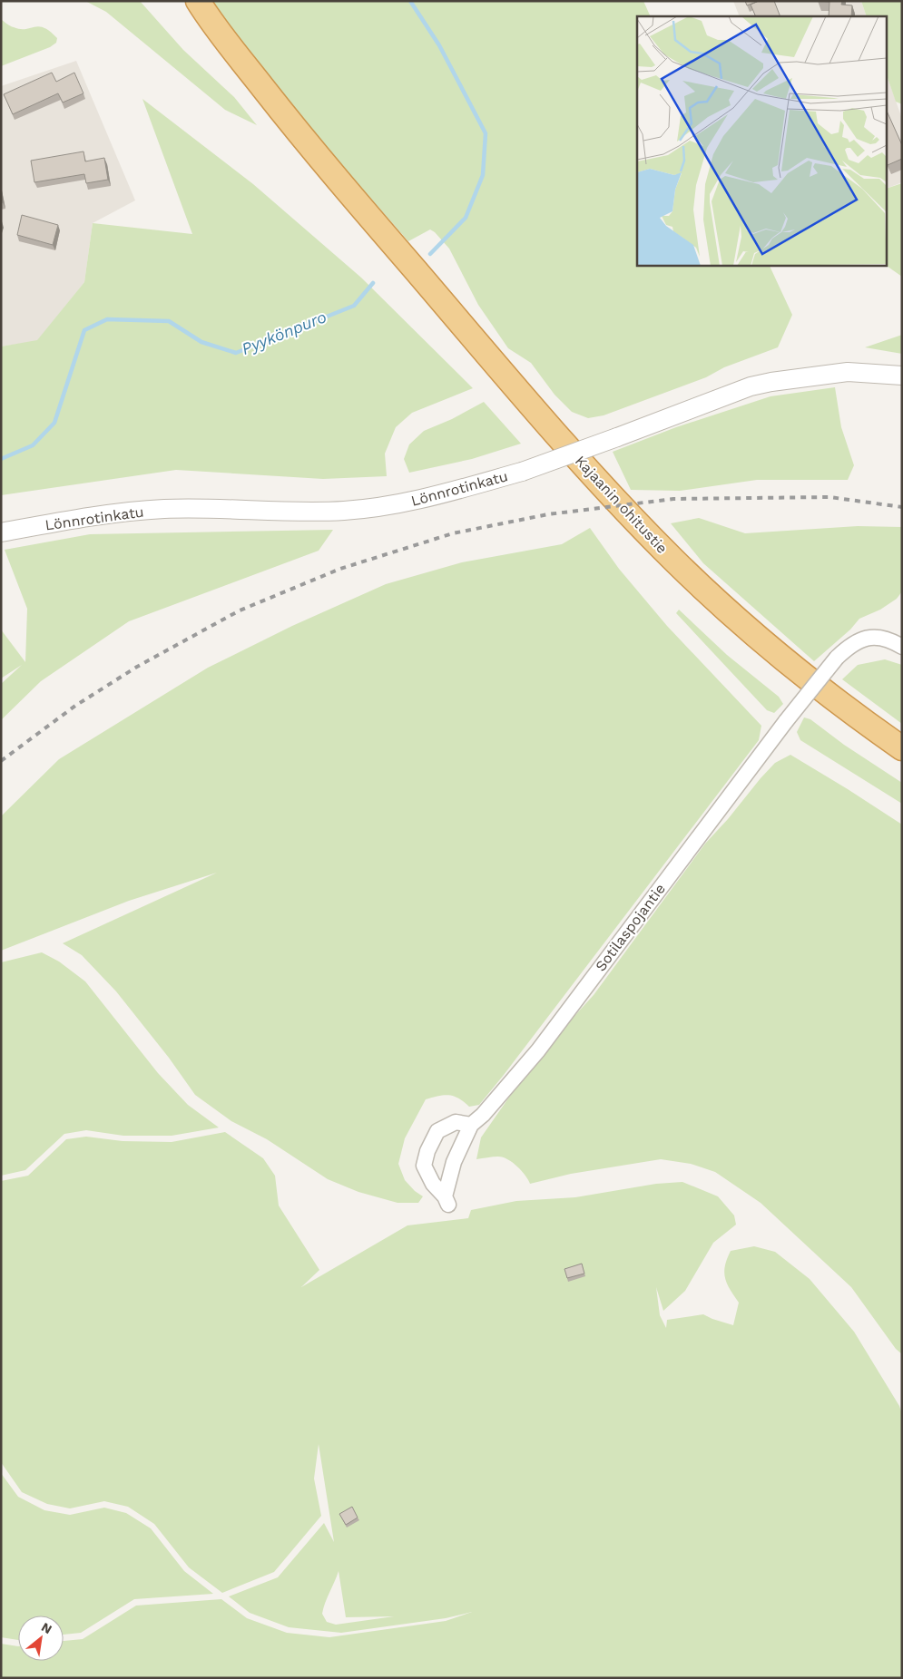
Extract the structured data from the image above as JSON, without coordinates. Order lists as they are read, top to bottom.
{
  "streets": {
    "highway": ["Kajaanin ohitustie"],
    "street": ["Lönnrotinkatu", "Sotilaspojantie"]
  },
  "water": ["Pyykönpuro"],
  "north": "top right"
}
